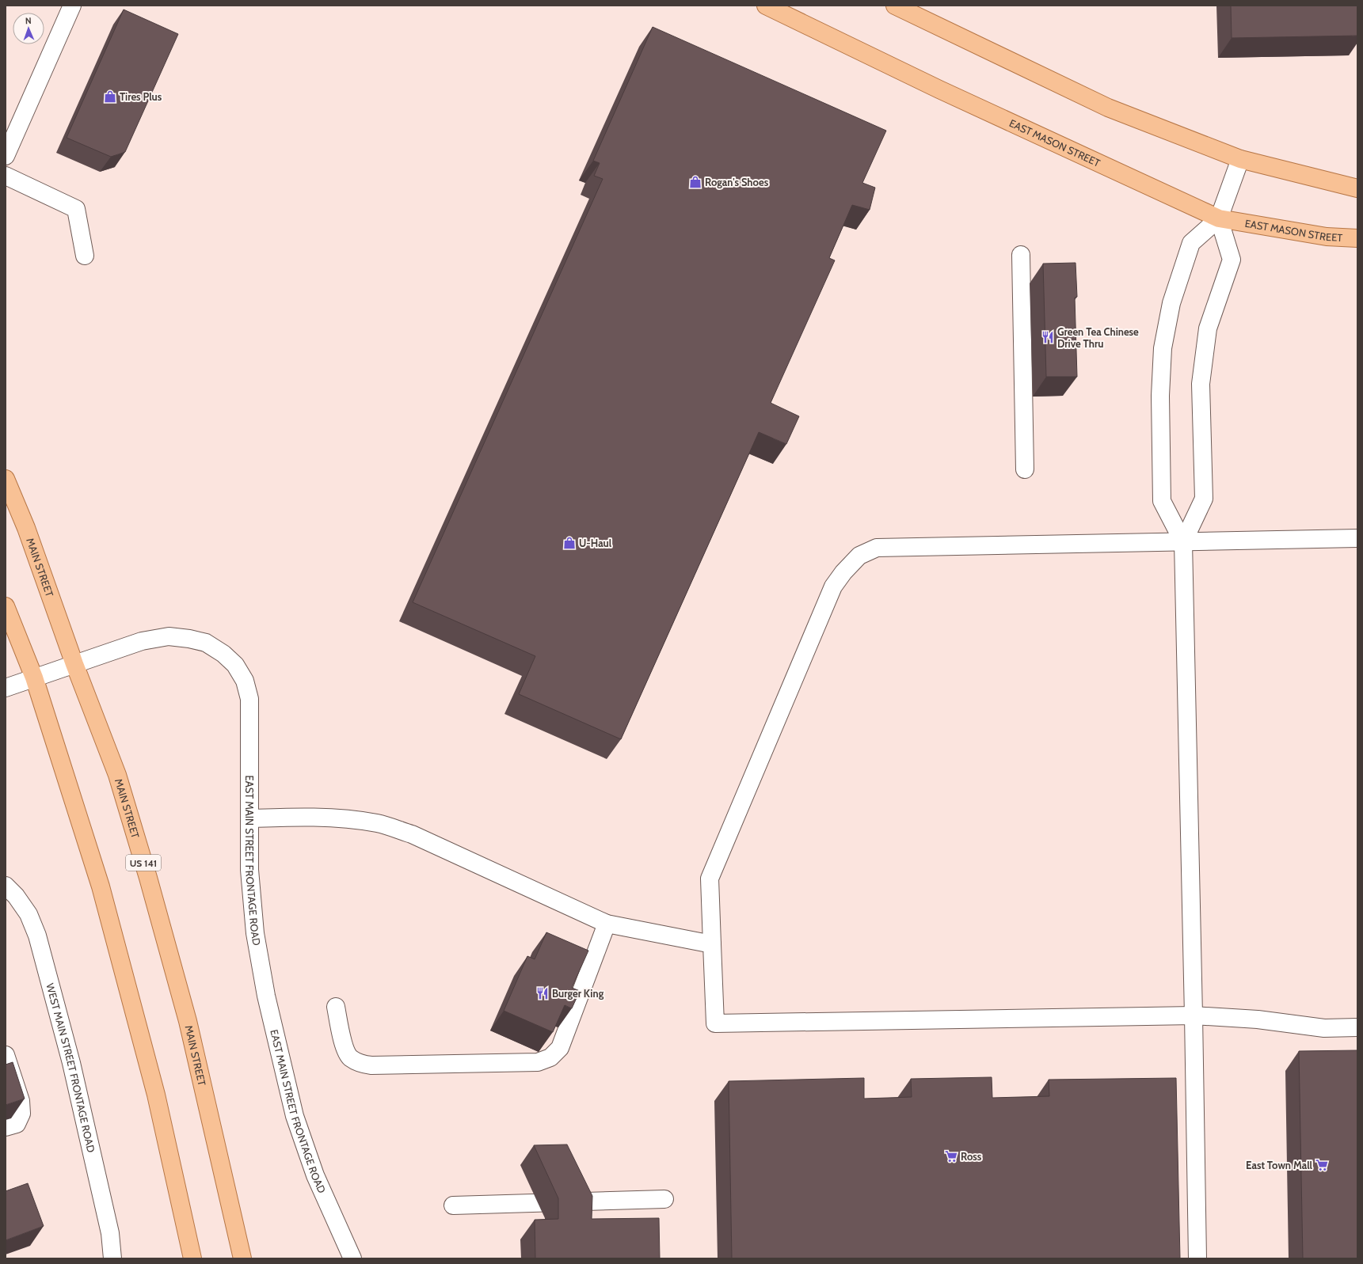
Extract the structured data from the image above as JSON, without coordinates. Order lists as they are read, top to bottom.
{
  "streets": {
    "main road": ["EAST MASON STREET", "MAIN STREET", "US 141"],
    "street": ["EAST MAIN STREET FRONTAGE ROAD", "WEST MAIN STREET FRONTAGE ROAD"]
  },
  "crossings": [
    ["MAIN STREET", "EAST MAIN STREET FRONTAGE ROAD"]
  ],
  "places": {
    "shop": ["Tires Plus", "Rogan's Shoes", "U-Haul"],
    "restaurant": ["Green Tea Chinese Drive Thru", "Burger King"],
    "supermarket": ["Ross", "East Town Mall"]
  },
  "north": "top"
}
